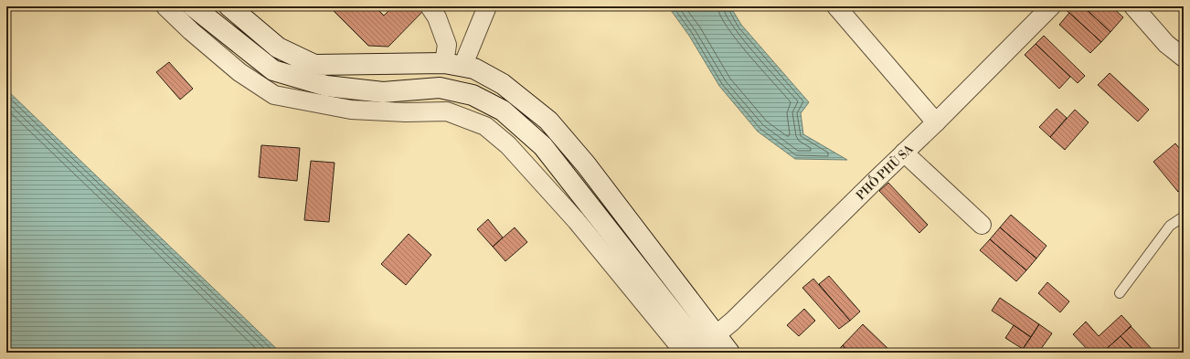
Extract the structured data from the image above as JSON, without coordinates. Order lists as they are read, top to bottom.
{
  "streets": {
    "street": ["PHỐ PHÙ SA"]
  }
}
